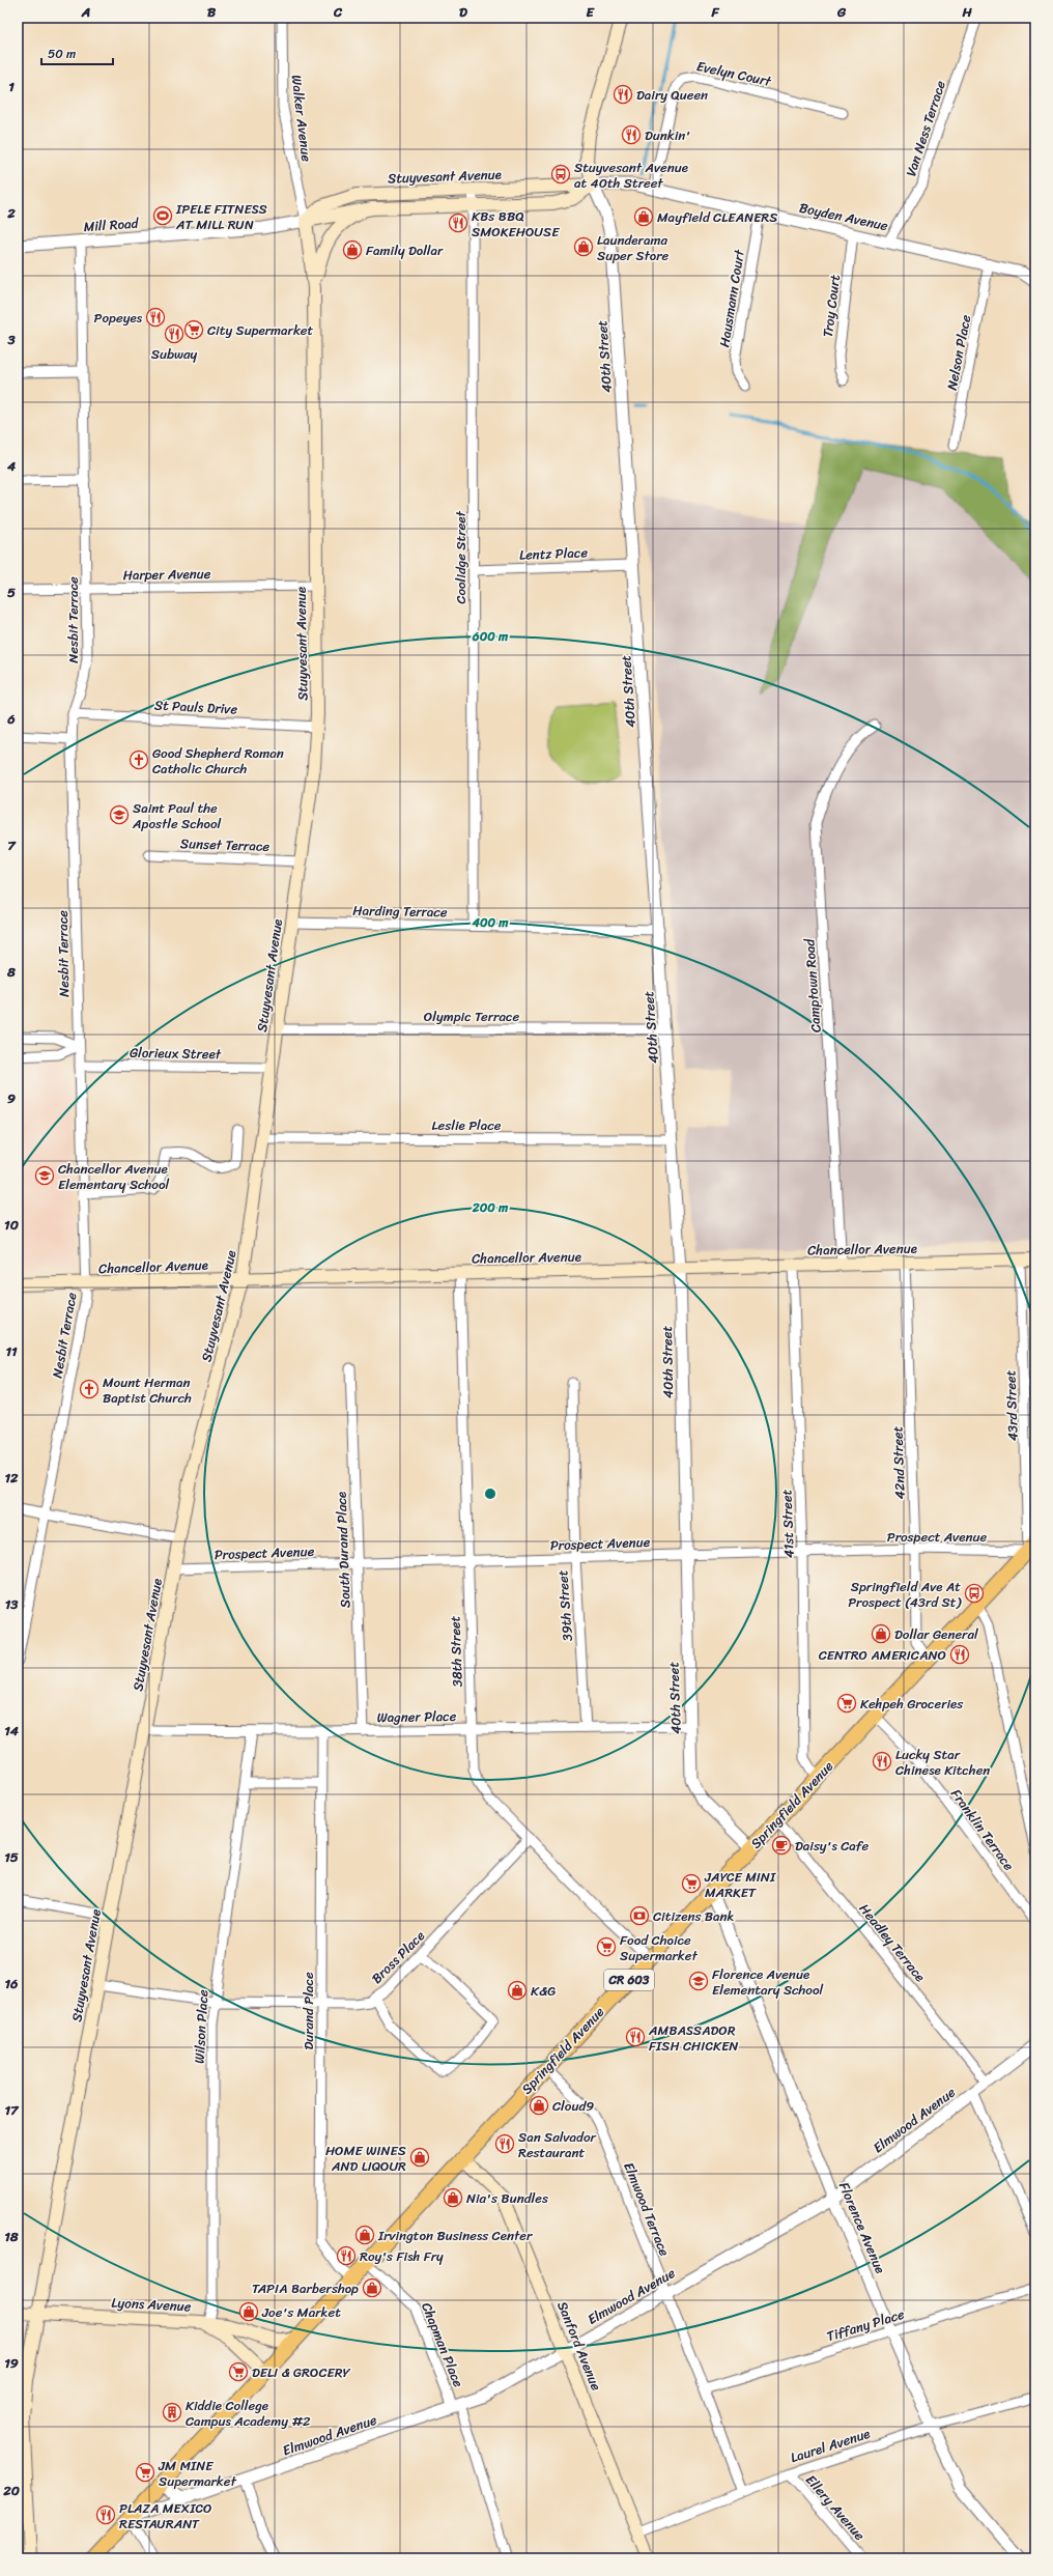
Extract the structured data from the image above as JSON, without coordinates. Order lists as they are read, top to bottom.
{
  "streets": {
    "main road": [
      "Stuyvesant Avenue",
      "Chancellor Avenue",
      "Springfield Avenue",
      "CR 603",
      "Lyons Avenue",
      "Sanford Avenue"
    ],
    "street": [
      "Evelyn Court",
      "Walker Avenue",
      "Van Ness Terrace",
      "Boyden Avenue",
      "Mill Road",
      "Hausmann Court",
      "Troy Court",
      "Nelson Place",
      "40th Street",
      "Lentz Place",
      "Coolidge Street",
      "Harper Avenue",
      "Nesbit Terrace",
      "St Pauls Drive",
      "Sunset Terrace",
      "Harding Terrace",
      "Camptown Road",
      "Olympic Terrace",
      "Glorieux Street",
      "Leslie Place",
      "43rd Street",
      "42nd Street",
      "41st Street",
      "Prospect Avenue",
      "South Durand Place",
      "39th Street",
      "38th Street",
      "Wagner Place",
      "Franklin Terrace",
      "Headley Terrace",
      "Bross Place",
      "Durand Place",
      "Wilson Place",
      "Elmwood Avenue",
      "Elmwood Terrace",
      "Florence Avenue",
      "Tiffany Place",
      "Chapman Place",
      "Laurel Avenue",
      "Ellery Avenue"
    ]
  },
  "crossings": [
    ["Evelyn Court", "Boyden Avenue"],
    ["Walker Avenue", "Stuyvesant Avenue"],
    ["Walker Avenue", "Mill Road"],
    ["Van Ness Terrace", "Boyden Avenue"],
    ["Stuyvesant Avenue", "Boyden Avenue"],
    ["Stuyvesant Avenue", "Mill Road"],
    ["Stuyvesant Avenue", "40th Street"],
    ["Stuyvesant Avenue", "Coolidge Street"],
    ["Stuyvesant Avenue", "Harper Avenue"],
    ["Stuyvesant Avenue", "St Pauls Drive"],
    ["Stuyvesant Avenue", "Sunset Terrace"],
    ["Stuyvesant Avenue", "Harding Terrace"],
    ["Stuyvesant Avenue", "Olympic Terrace"],
    ["Stuyvesant Avenue", "Glorieux Street"],
    ["Stuyvesant Avenue", "Leslie Place"],
    ["Stuyvesant Avenue", "Chancellor Avenue"],
    ["Stuyvesant Avenue", "Prospect Avenue"],
    ["Stuyvesant Avenue", "Wagner Place"],
    ["Stuyvesant Avenue", "Bross Place"],
    ["Stuyvesant Avenue", "Lyons Avenue"],
    ["Boyden Avenue", "Hausmann Court"],
    ["Boyden Avenue", "Troy Court"],
    ["Boyden Avenue", "Nelson Place"],
    ["Boyden Avenue", "40th Street"],
    ["Mill Road", "Nesbit Terrace"],
    ["40th Street", "Lentz Place"],
    ["40th Street", "Harding Terrace"],
    ["40th Street", "Olympic Terrace"],
    ["40th Street", "Leslie Place"],
    ["40th Street", "Chancellor Avenue"],
    ["40th Street", "Prospect Avenue"],
    ["40th Street", "Wagner Place"],
    ["40th Street", "Springfield Avenue"],
    ["Lentz Place", "Coolidge Street"],
    ["Coolidge Street", "Harding Terrace"],
    ["Harper Avenue", "Nesbit Terrace"],
    ["Nesbit Terrace", "St Pauls Drive"],
    ["Nesbit Terrace", "Glorieux Street"],
    ["Nesbit Terrace", "Chancellor Avenue"],
    ["Camptown Road", "Chancellor Avenue"],
    ["Chancellor Avenue", "43rd Street"],
    ["Chancellor Avenue", "42nd Street"],
    ["Chancellor Avenue", "41st Street"],
    ["Chancellor Avenue", "38th Street"],
    ["43rd Street", "Prospect Avenue"],
    ["43rd Street", "Springfield Avenue"],
    ["42nd Street", "Prospect Avenue"],
    ["42nd Street", "Springfield Avenue"],
    ["41st Street", "Prospect Avenue"],
    ["41st Street", "Springfield Avenue"],
    ["Prospect Avenue", "South Durand Place"],
    ["Prospect Avenue", "39th Street"],
    ["Prospect Avenue", "38th Street"],
    ["Prospect Avenue", "Springfield Avenue"],
    ["South Durand Place", "Wagner Place"],
    ["39th Street", "Wagner Place"],
    ["38th Street", "Wagner Place"],
    ["38th Street", "Springfield Avenue"],
    ["38th Street", "Bross Place"],
    ["Wagner Place", "Durand Place"],
    ["Wagner Place", "Wilson Place"],
    ["Springfield Avenue", "Franklin Terrace"],
    ["Springfield Avenue", "Headley Terrace"],
    ["Springfield Avenue", "Durand Place"],
    ["Springfield Avenue", "Elmwood Avenue"],
    ["Springfield Avenue", "Elmwood Terrace"],
    ["Springfield Avenue", "Florence Avenue"],
    ["Springfield Avenue", "Lyons Avenue"],
    ["Springfield Avenue", "Chapman Place"],
    ["Springfield Avenue", "Sanford Avenue"],
    ["Headley Terrace", "Elmwood Avenue"],
    ["Bross Place", "Durand Place"],
    ["Bross Place", "Wilson Place"],
    ["Wilson Place", "Lyons Avenue"],
    ["Elmwood Avenue", "Elmwood Terrace"],
    ["Elmwood Avenue", "Florence Avenue"],
    ["Elmwood Avenue", "Chapman Place"],
    ["Elmwood Avenue", "Sanford Avenue"],
    ["Elmwood Terrace", "Tiffany Place"],
    ["Elmwood Terrace", "Laurel Avenue"],
    ["Florence Avenue", "Tiffany Place"],
    ["Florence Avenue", "Laurel Avenue"],
    ["Sanford Avenue", "Laurel Avenue"],
    ["Laurel Avenue", "Ellery Avenue"]
  ],
  "places": {
    "restaurant": [
      "Dairy Queen",
      "Dunkin'",
      "KBs BBQ SMOKEHOUSE",
      "Popeyes",
      "Subway",
      "CENTRO AMERICANO",
      "Lucky Star Chinese Kitchen",
      "AMBASSADOR FISH CHICKEN",
      "San Salvador Restaurant",
      "Roy's Fish Fry",
      "PLAZA MEXICO RESTAURANT"
    ],
    "bus stop": ["Stuyvesant Avenue at 40th Street", "Springfield Ave At Prospect (43rd St)"],
    "sports": ["IPELE FITNESS AT MILL RUN"],
    "shop": [
      "Mayfield CLEANERS",
      "Launderama Super Store",
      "Family Dollar",
      "Dollar General",
      "K&G",
      "Cloud9",
      "HOME WINES AND LIQOUR",
      "Nia's Bundles",
      "Irvington Business Center",
      "TAPIA Barbershop",
      "Joe's Market"
    ],
    "supermarket": [
      "City Supermarket",
      "Kehpeh Groceries",
      "JAYCE MINI MARKET",
      "Food Choice Supermarket",
      "DELI & GROCERY",
      "JM MINE Supermarket"
    ],
    "church": ["Good Shepherd Roman Catholic Church", "Mount Herman Baptist Church"],
    "school or university": ["Saint Paul the Apostle School", "Chancellor Avenue Elementary School", "Florence Avenue Elementary School"],
    "cafe": ["Daisy's Cafe"],
    "bank": ["Citizens Bank"],
    "building": ["Kiddie College Campus Academy #2"]
  },
  "scale_bar": "50 m",
  "grid": {
    "columns": [
      "A",
      "B",
      "C",
      "D",
      "E",
      "F",
      "G",
      "H"
    ],
    "rows": [
      "1",
      "2",
      "3",
      "4",
      "5",
      "6",
      "7",
      "8",
      "9",
      "10",
      "11",
      "12",
      "13",
      "14",
      "15",
      "16",
      "17",
      "18",
      "19",
      "20"
    ]
  },
  "rings": ["600 m", "400 m", "200 m"]
}
